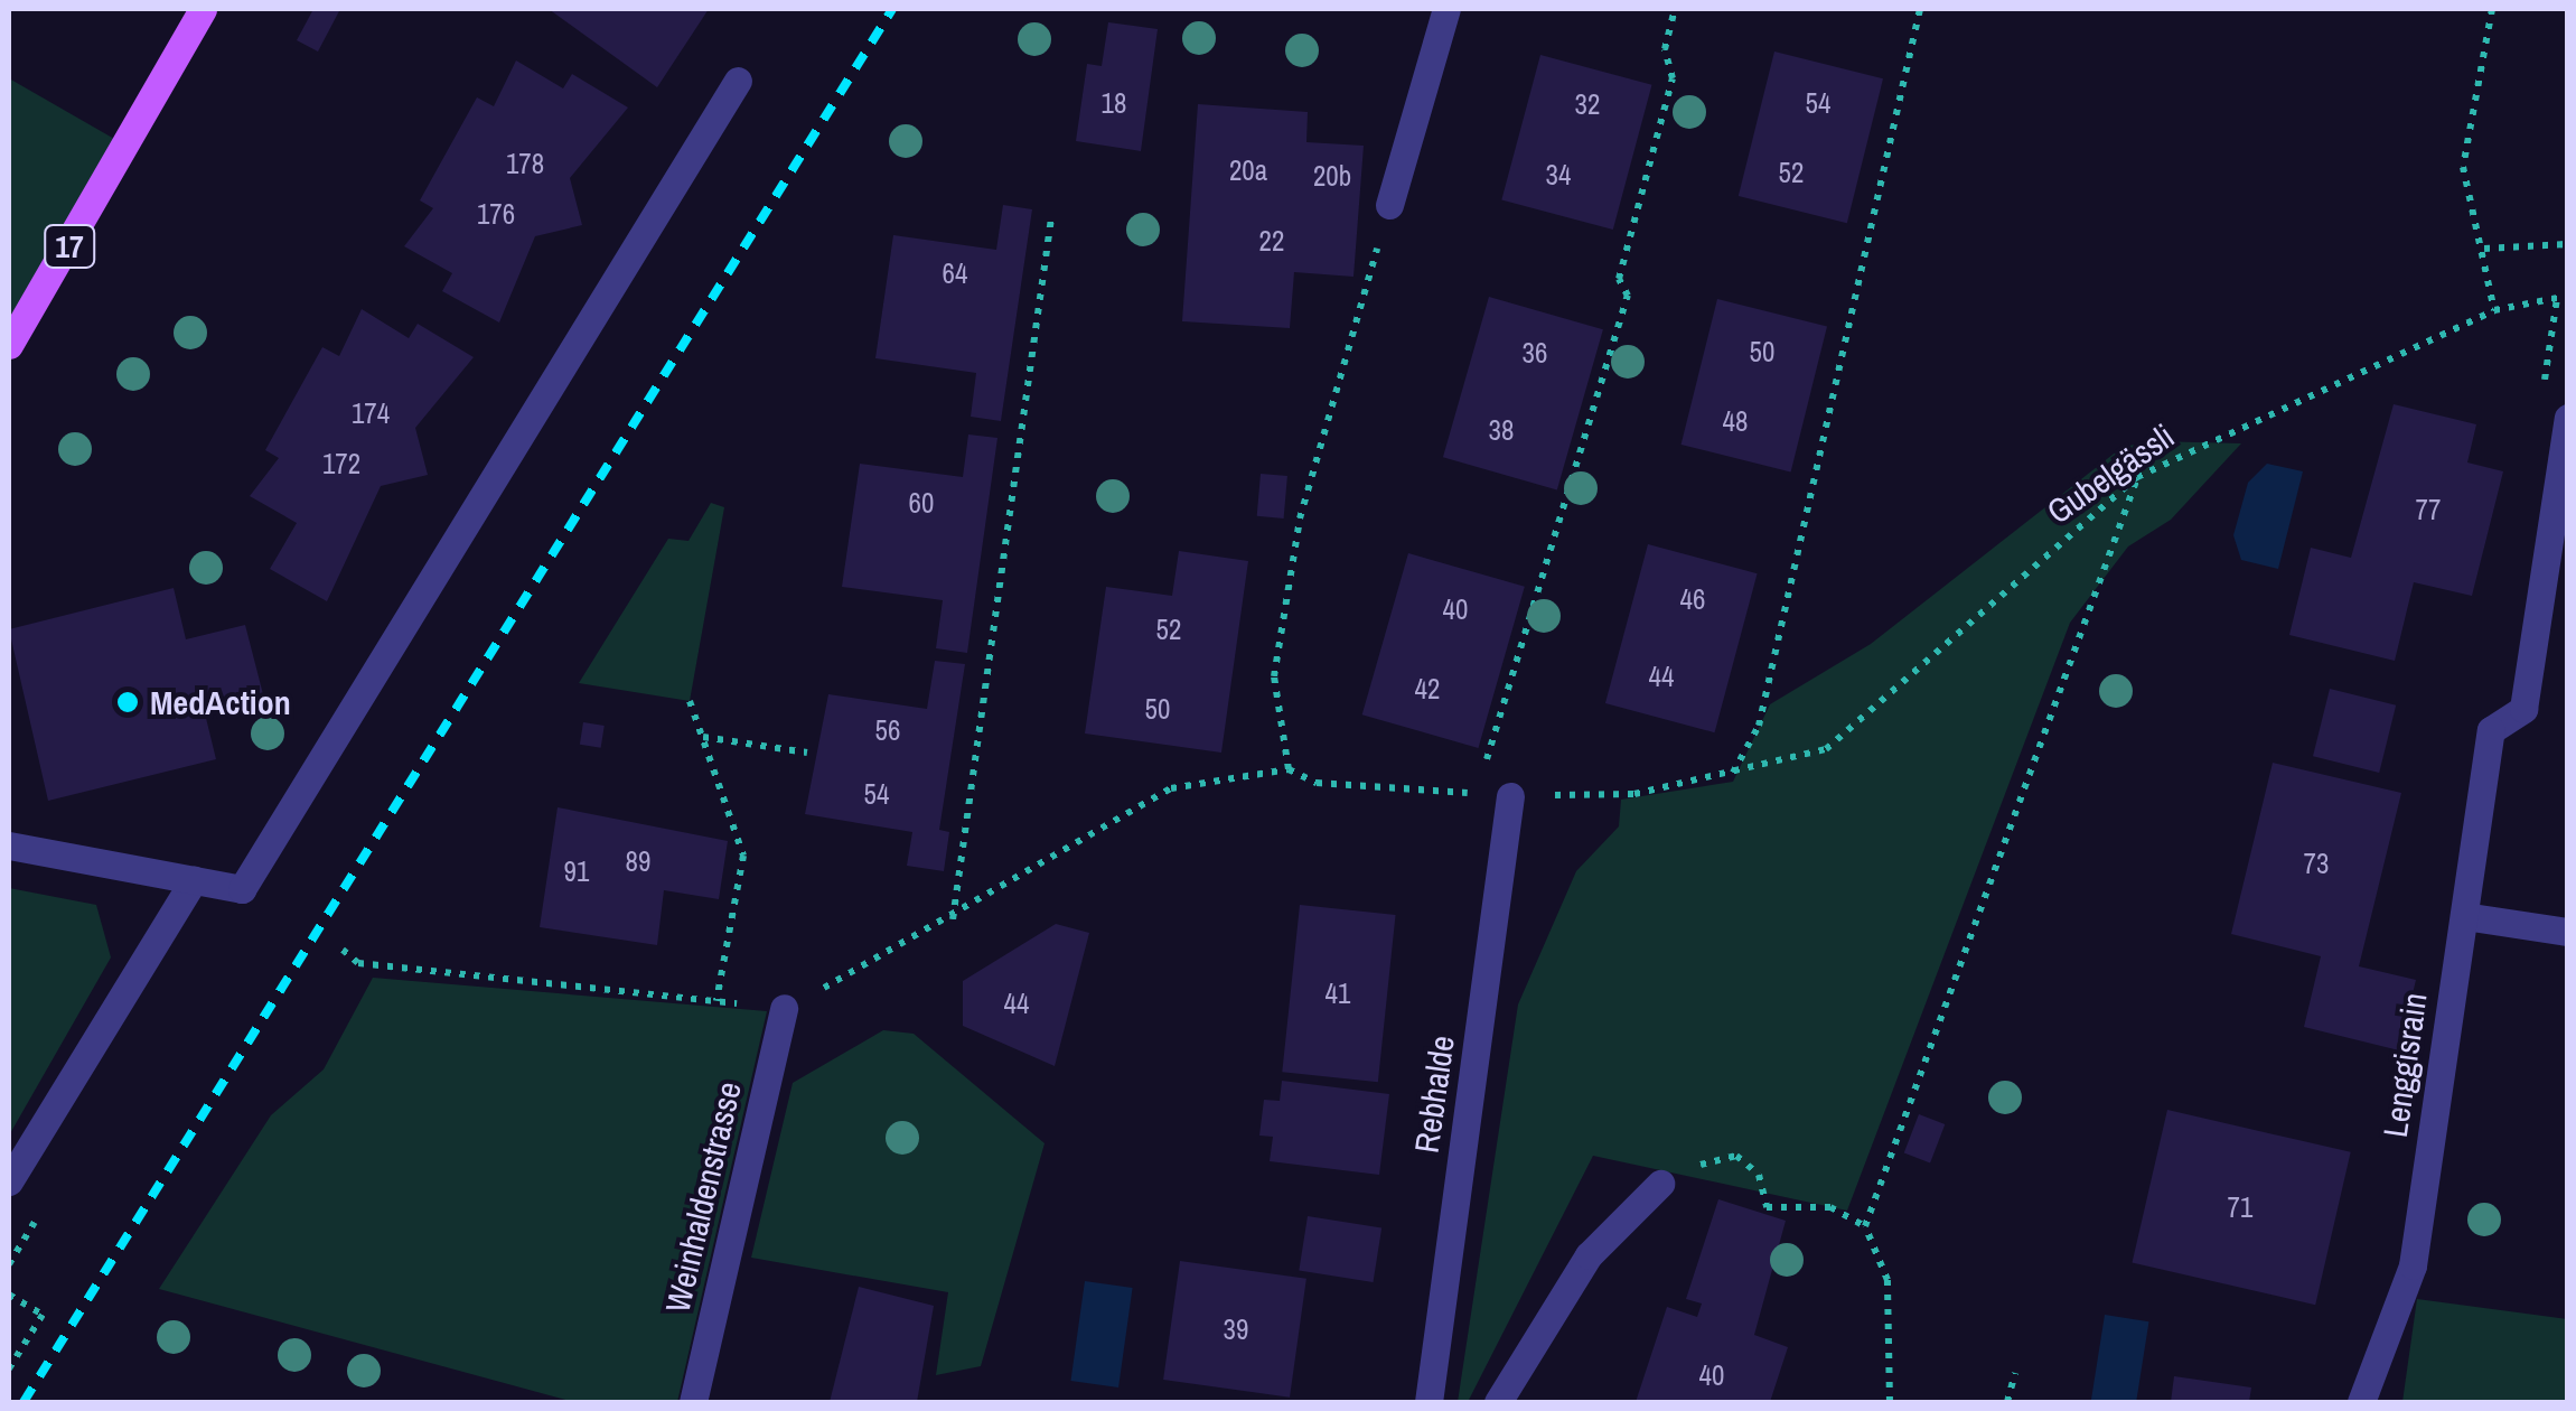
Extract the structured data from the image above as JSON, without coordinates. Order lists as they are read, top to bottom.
{
  "streets": {
    "main road": ["17"],
    "street": ["Lenggisrain", "Rebhalde", "Weinhaldenstrasse"],
    "path": ["Gubelgässli"]
  },
  "crossings": [
    ["Gubelgässli", "Rebhalde"]
  ],
  "places": ["MedAction"],
  "house_numbers": [
    "18",
    "54",
    "32",
    "178",
    "20a",
    "52",
    "34",
    "20b",
    "176",
    "22",
    "64",
    "50",
    "36",
    "174",
    "48",
    "38",
    "172",
    "60",
    "77",
    "46",
    "40",
    "52",
    "44",
    "42",
    "50",
    "56",
    "54",
    "89",
    "73",
    "91",
    "41",
    "44",
    "71",
    "39",
    "40"
  ]
}
